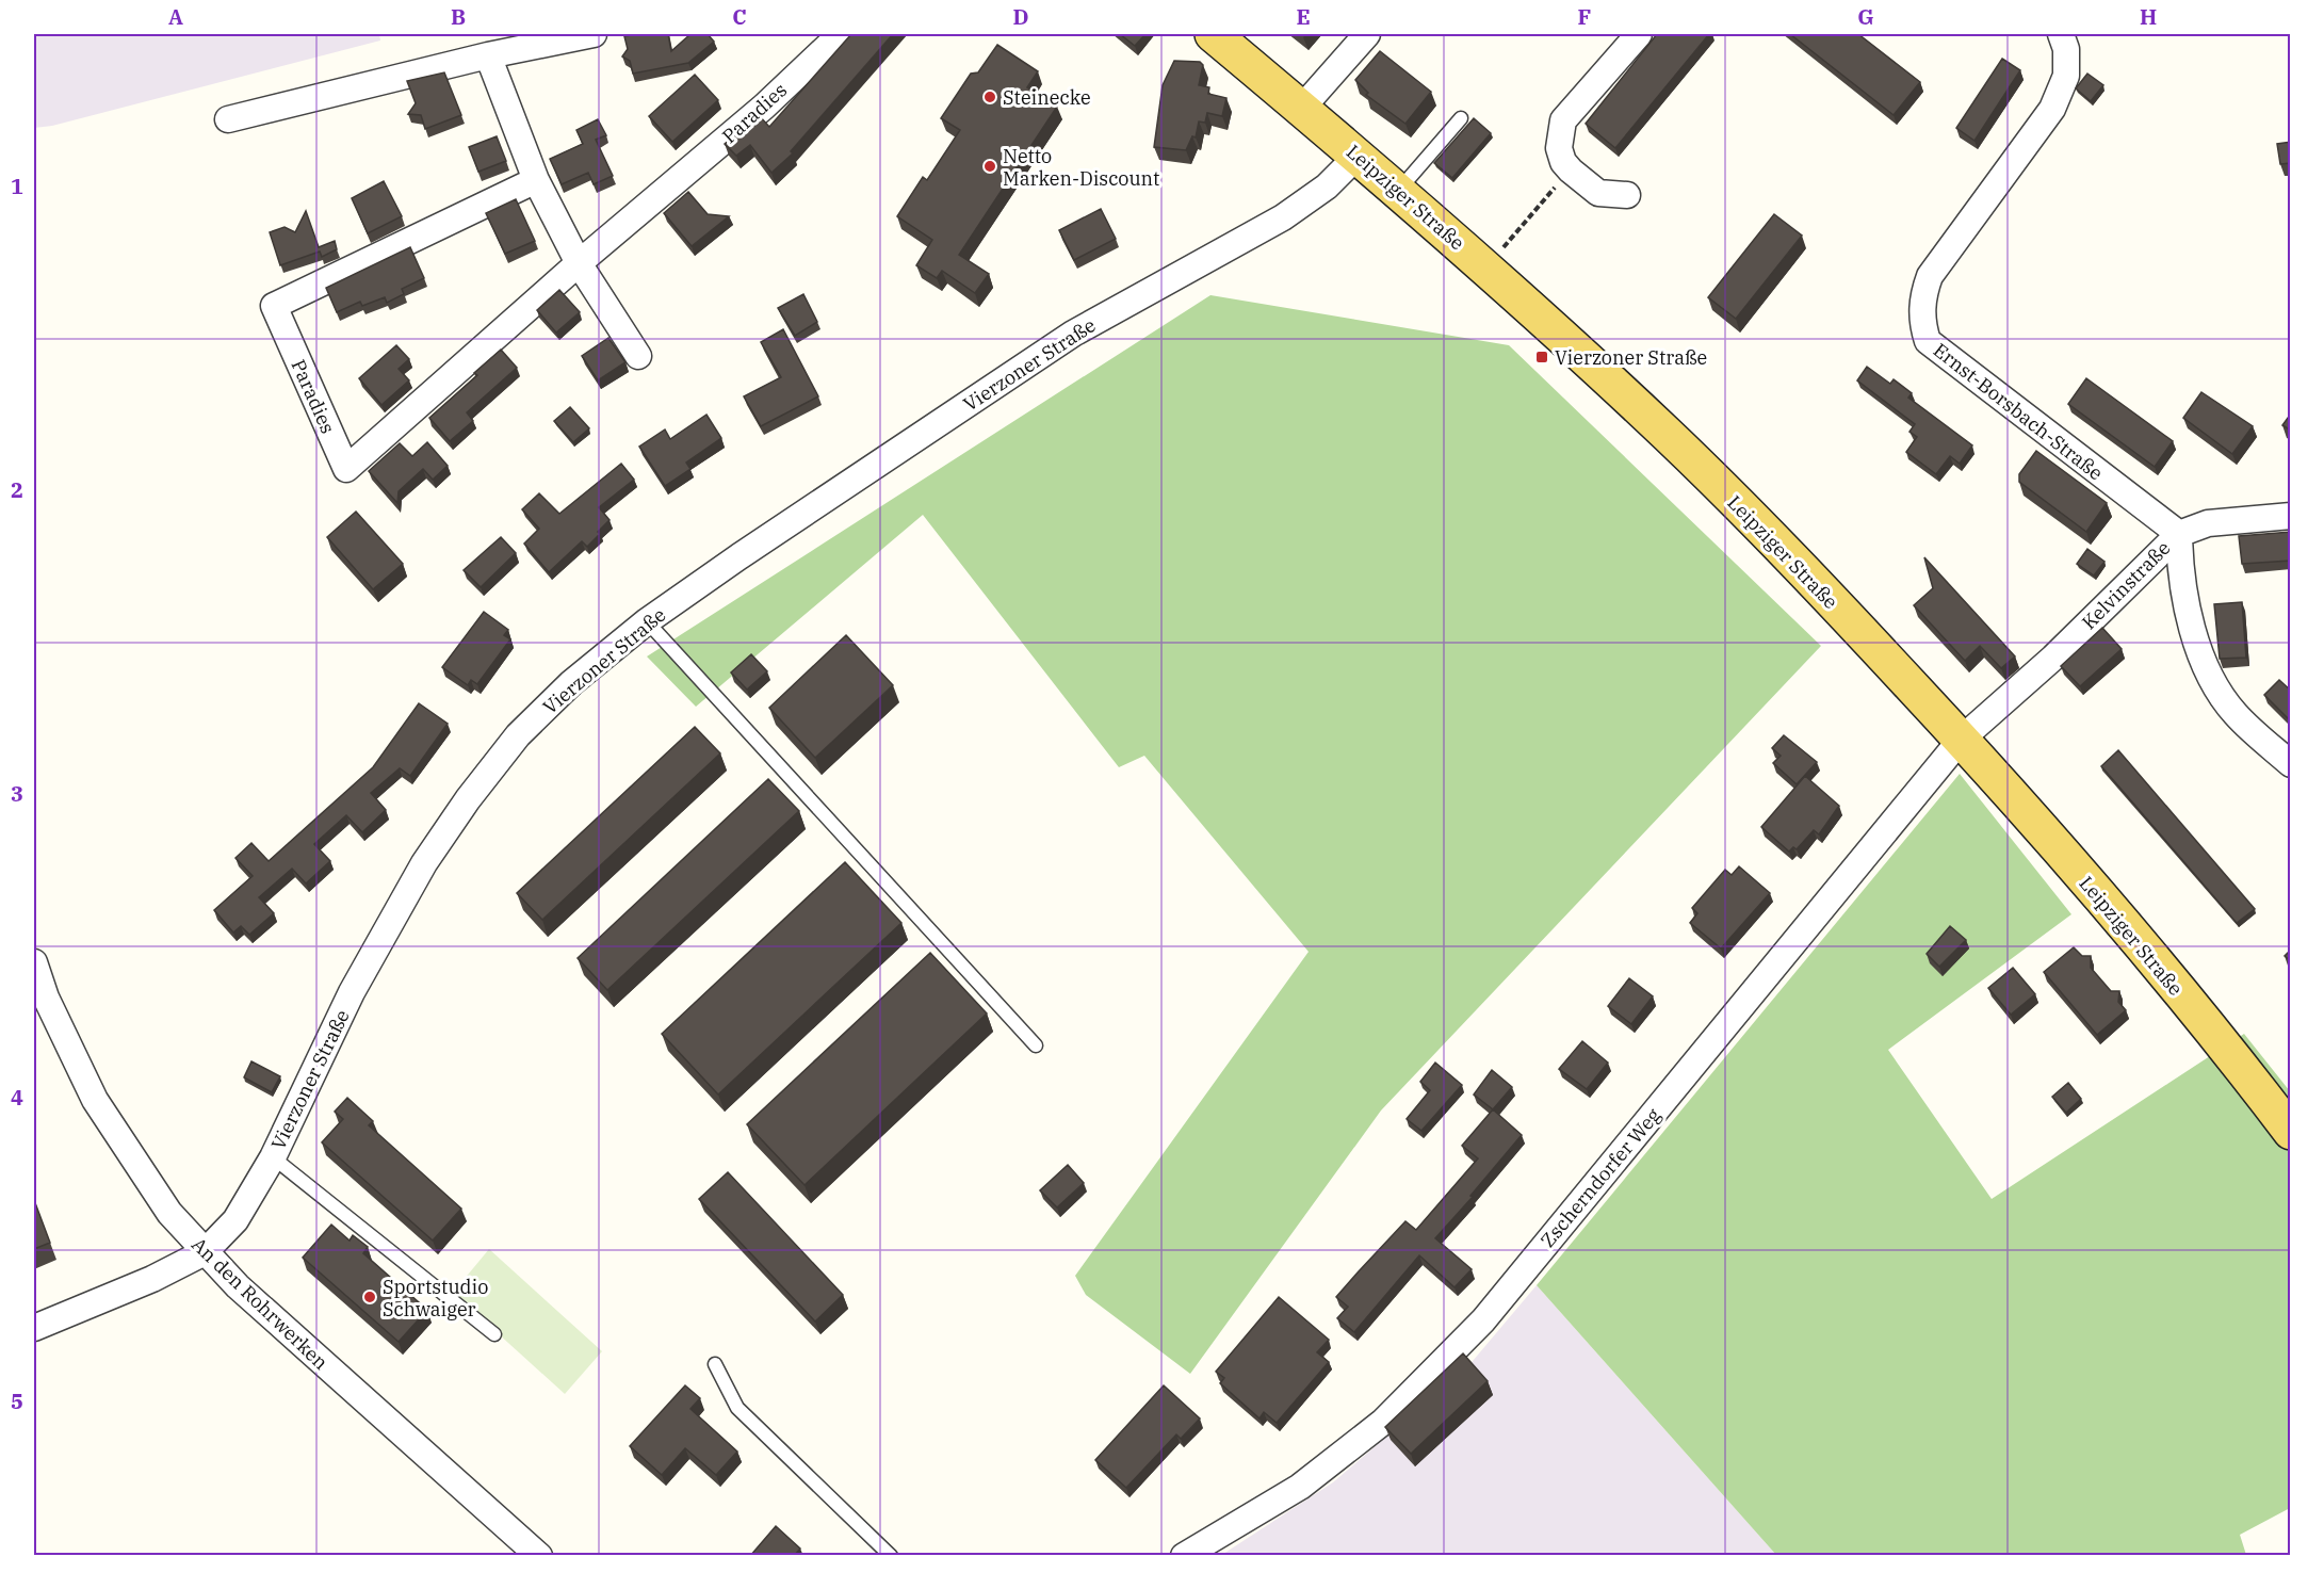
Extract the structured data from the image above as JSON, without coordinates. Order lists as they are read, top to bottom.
{
  "streets": {
    "main road": ["Leipziger Straße"],
    "street": [
      "Paradies",
      "Vierzoner Straße",
      "Ernst-Borsbach-Straße",
      "Kelvinstraße",
      "Zscherndorfer Weg",
      "An den Rohrwerken"
    ]
  },
  "crossings": [
    ["Leipziger Straße", "Vierzoner Straße"],
    ["Leipziger Straße", "Kelvinstraße"],
    ["Leipziger Straße", "Zscherndorfer Weg"],
    ["Vierzoner Straße", "An den Rohrwerken"],
    ["Ernst-Borsbach-Straße", "Kelvinstraße"],
    ["Kelvinstraße", "Zscherndorfer Weg"]
  ],
  "places": {
    "other": ["Steinecke", "Netto Marken-Discount", "Sportstudio Schwaiger"],
    "transit": ["Vierzoner Straße"]
  },
  "grid": {
    "columns": [
      "A",
      "B",
      "C",
      "D",
      "E",
      "F",
      "G",
      "H"
    ],
    "rows": [
      "1",
      "2",
      "3",
      "4",
      "5"
    ]
  }
}
